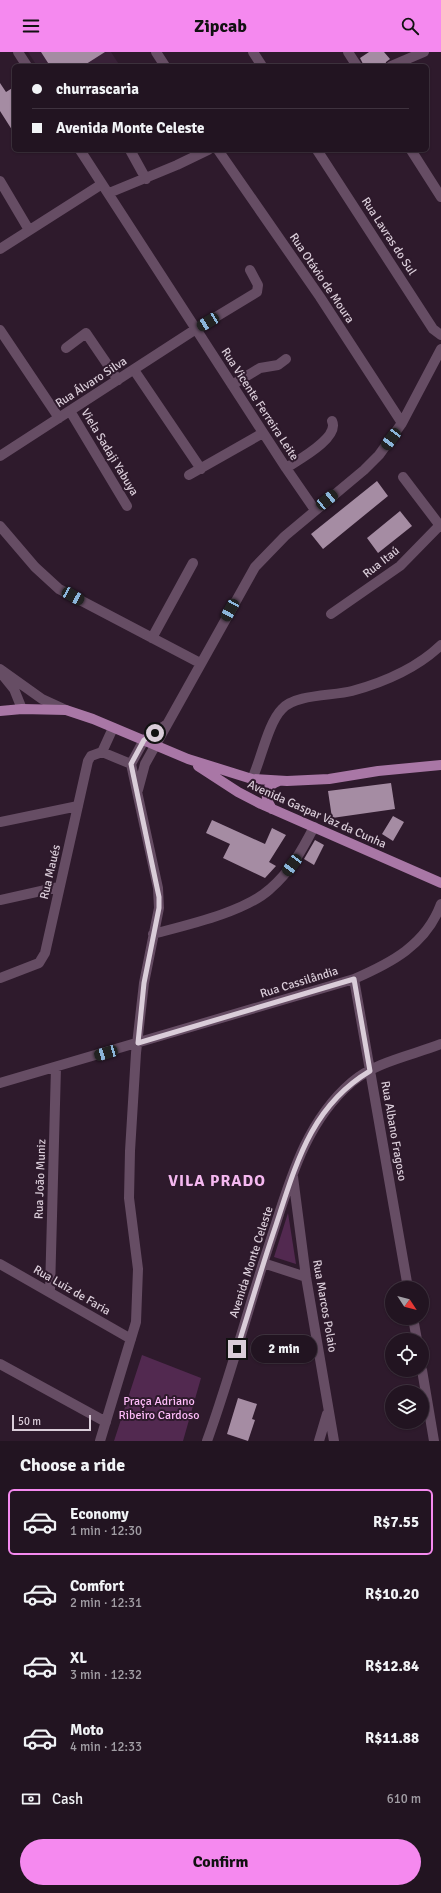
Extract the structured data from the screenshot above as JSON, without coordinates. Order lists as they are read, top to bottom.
{
  "streets": {
    "main road": ["Avenida Gaspar Vaz da Cunha"],
    "street": [
      "Rua Lavras do Sul",
      "Rua Otávio de Moura",
      "Rua Álvaro Silva",
      "Rua Vicente Ferreira Leite",
      "Viela Sadaji Yabuya",
      "Rua Itaú",
      "Rua Maués",
      "Rua Cassilândia",
      "Rua Albano Fragoso",
      "Rua João Muniz",
      "Avenida Monte Celeste",
      "Rua Luiz de Faria",
      "Rua Marcos Polaio"
    ]
  },
  "crossings": [
    ["Rua Álvaro Silva", "Rua Vicente Ferreira Leite"],
    ["Rua Álvaro Silva", "Viela Sadaji Yabuya"],
    ["Rua Cassilândia", "Rua Albano Fragoso"],
    ["Rua Cassilândia", "Rua João Muniz"],
    ["Rua Albano Fragoso", "Avenida Monte Celeste"],
    ["Rua João Muniz", "Rua Luiz de Faria"],
    ["Avenida Monte Celeste", "Rua Marcos Polaio"]
  ],
  "districts": ["VILA PRADO"],
  "parks": ["Praça Adriano Ribeiro Cardoso"],
  "scale_bar": "50 m",
  "north": "bottom right",
  "page": {
    "header": "Zipcab",
    "banner": ["churrascaria", "Avenida Monte Celeste"],
    "bubble": "2 min",
    "scale": "50 m",
    "heading": "Choose a ride",
    "list": [
      {
        "name": "Economy",
        "note": "1 min · 12:30",
        "value": "R$7.55"
      },
      {
        "name": "Comfort",
        "note": "2 min · 12:31",
        "value": "R$10.20"
      },
      {
        "name": "XL",
        "note": "3 min · 12:32",
        "value": "R$12.84"
      },
      {
        "name": "Moto",
        "note": "4 min · 12:33",
        "value": "R$11.88"
      }
    ],
    "pay": ["Cash", "610 m"],
    "buttons": "Confirm"
  }
}
